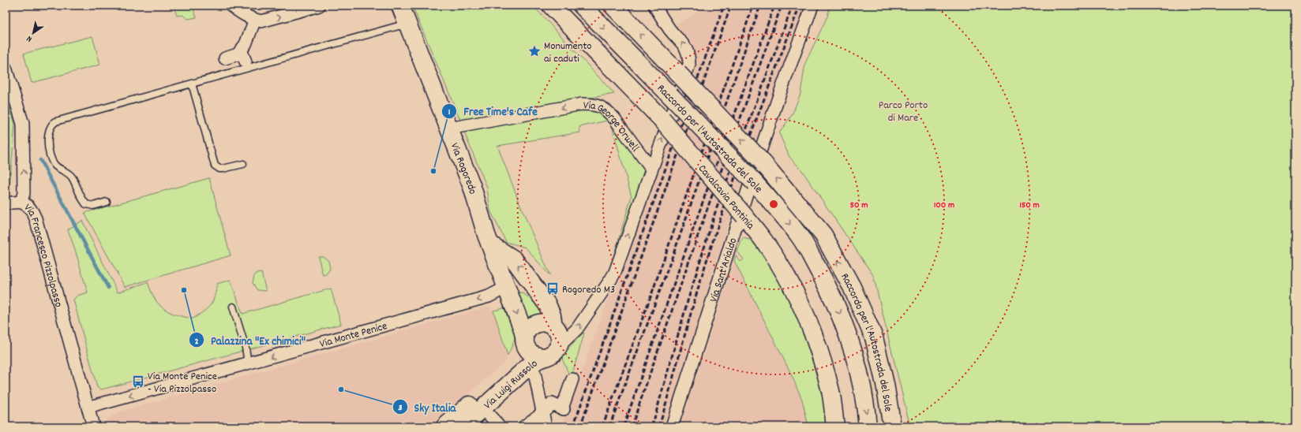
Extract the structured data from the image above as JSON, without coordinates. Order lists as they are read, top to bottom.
{
  "streets": {
    "main road": [
      "Raccordo per l'Autostrada del Sole",
      "Via Rogoredo",
      "Cavalcavia Pontinia",
      "Via Luigi Russolo"
    ],
    "street": [
      "Via George Orwell",
      "Via Francesco Pizzolpasso",
      "Via Sant'Arialdo",
      "Via Monte Penice"
    ]
  },
  "crossings": [
    ["Via George Orwell", "Via Rogoredo"],
    ["Via George Orwell", "Via Luigi Russolo"],
    ["Via Rogoredo", "Via Monte Penice"],
    ["Via Rogoredo", "Via Luigi Russolo"],
    ["Via Francesco Pizzolpasso", "Via Monte Penice"]
  ],
  "one_way": ["Via Francesco Pizzolpasso", "Via Monte Penice"],
  "parks": ["Parco Porto di Mare"],
  "places": {
    "place": ["Monumento ai caduti"],
    "other": ["Free Time's Cafe", "Palazzina \"Ex chimici\"", "Sky Italia"],
    "bus stop": ["Rogoredo M3", "Via Monte Penice - Via Pizzolpasso"]
  },
  "north": "bottom left",
  "rings": ["50 m", "100 m", "150 m"]
}
